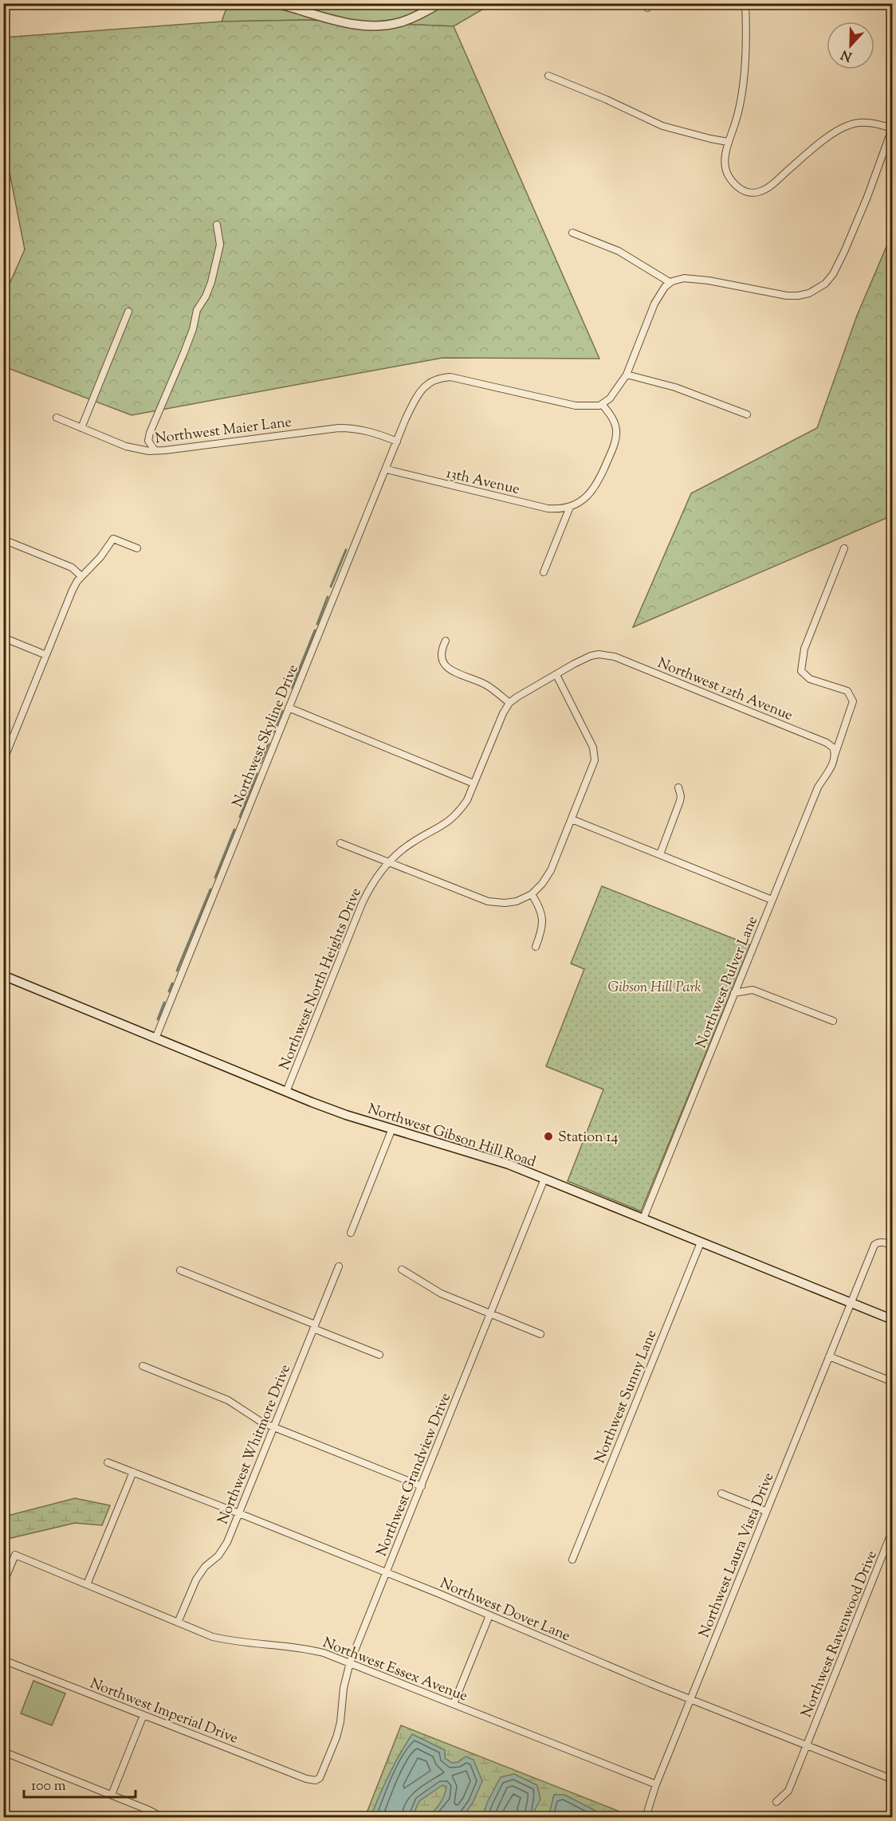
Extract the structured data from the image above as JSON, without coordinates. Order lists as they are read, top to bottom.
{
  "streets": {
    "main road": ["Northwest Gibson Hill Road"],
    "street": [
      "Northwest Maier Lane",
      "13th Avenue",
      "Northwest 12th Avenue",
      "Northwest Skyline Drive",
      "Northwest North Heights Drive",
      "Northwest Pulver Lane",
      "Northwest Sunny Lane",
      "Northwest Whitmore Drive",
      "Northwest Grandview Drive",
      "Northwest Laura Vista Drive",
      "Northwest Dover Lane",
      "Northwest Ravenwood Drive",
      "Northwest Essex Avenue",
      "Northwest Imperial Drive"
    ]
  },
  "crossings": [
    ["Northwest Maier Lane", "Northwest Skyline Drive"],
    ["13th Avenue", "Northwest Skyline Drive"],
    ["Northwest 12th Avenue", "Northwest North Heights Drive"],
    ["Northwest 12th Avenue", "Northwest Pulver Lane"],
    ["Northwest Skyline Drive", "Northwest Gibson Hill Road"],
    ["Northwest North Heights Drive", "Northwest Gibson Hill Road"],
    ["Northwest Pulver Lane", "Northwest Gibson Hill Road"],
    ["Northwest Gibson Hill Road", "Northwest Sunny Lane"],
    ["Northwest Gibson Hill Road", "Northwest Grandview Drive"],
    ["Northwest Gibson Hill Road", "Northwest Laura Vista Drive"],
    ["Northwest Whitmore Drive", "Northwest Dover Lane"],
    ["Northwest Whitmore Drive", "Northwest Essex Avenue"],
    ["Northwest Grandview Drive", "Northwest Dover Lane"],
    ["Northwest Grandview Drive", "Northwest Essex Avenue"],
    ["Northwest Grandview Drive", "Northwest Imperial Drive"],
    ["Northwest Laura Vista Drive", "Northwest Dover Lane"],
    ["Northwest Laura Vista Drive", "Northwest Essex Avenue"],
    ["Northwest Dover Lane", "Northwest Ravenwood Drive"]
  ],
  "parks": ["Gibson Hill Park"],
  "places": ["Station 14"],
  "scale_bar": "100 m",
  "north": "bottom"
}
